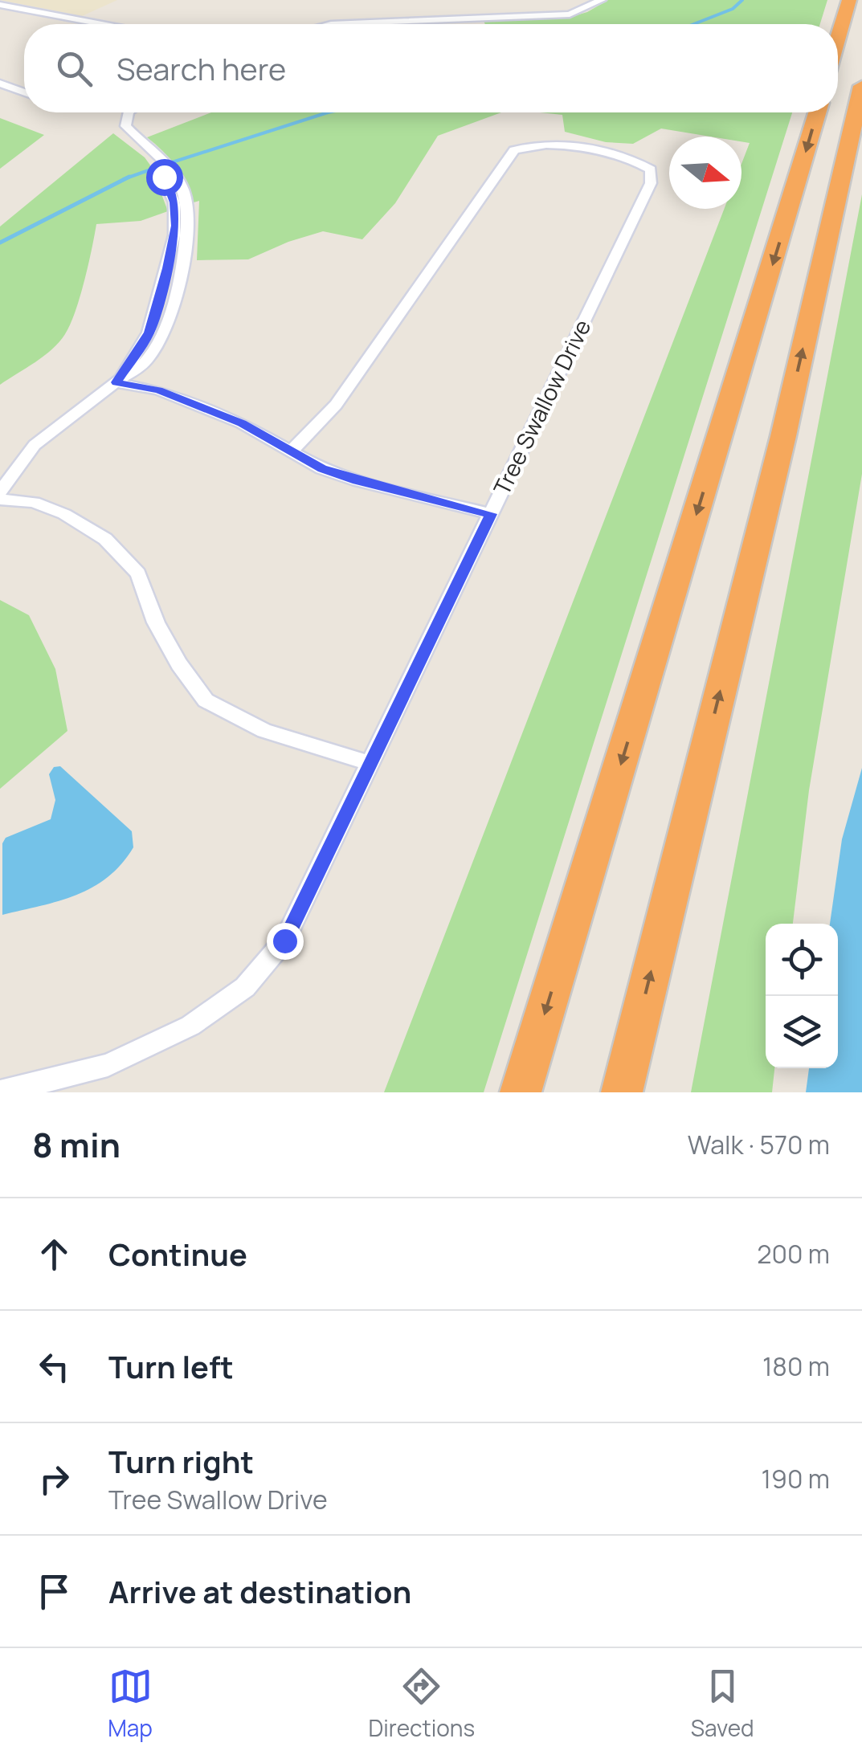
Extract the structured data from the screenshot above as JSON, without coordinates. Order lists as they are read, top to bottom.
{
  "streets": {
    "street": ["Tree Swallow Drive"]
  },
  "north": "right",
  "page": {
    "search": "Search here",
    "heading": ["8 min", "Walk · 570 m"],
    "list": [
      ["Continue", "200 m"],
      ["Turn left", "180 m"],
      ["Turn right", "Tree Swallow Drive", "190 m"],
      "Arrive at destination"
    ],
    "nav": ["Map", "Directions", "Saved"]
  }
}
